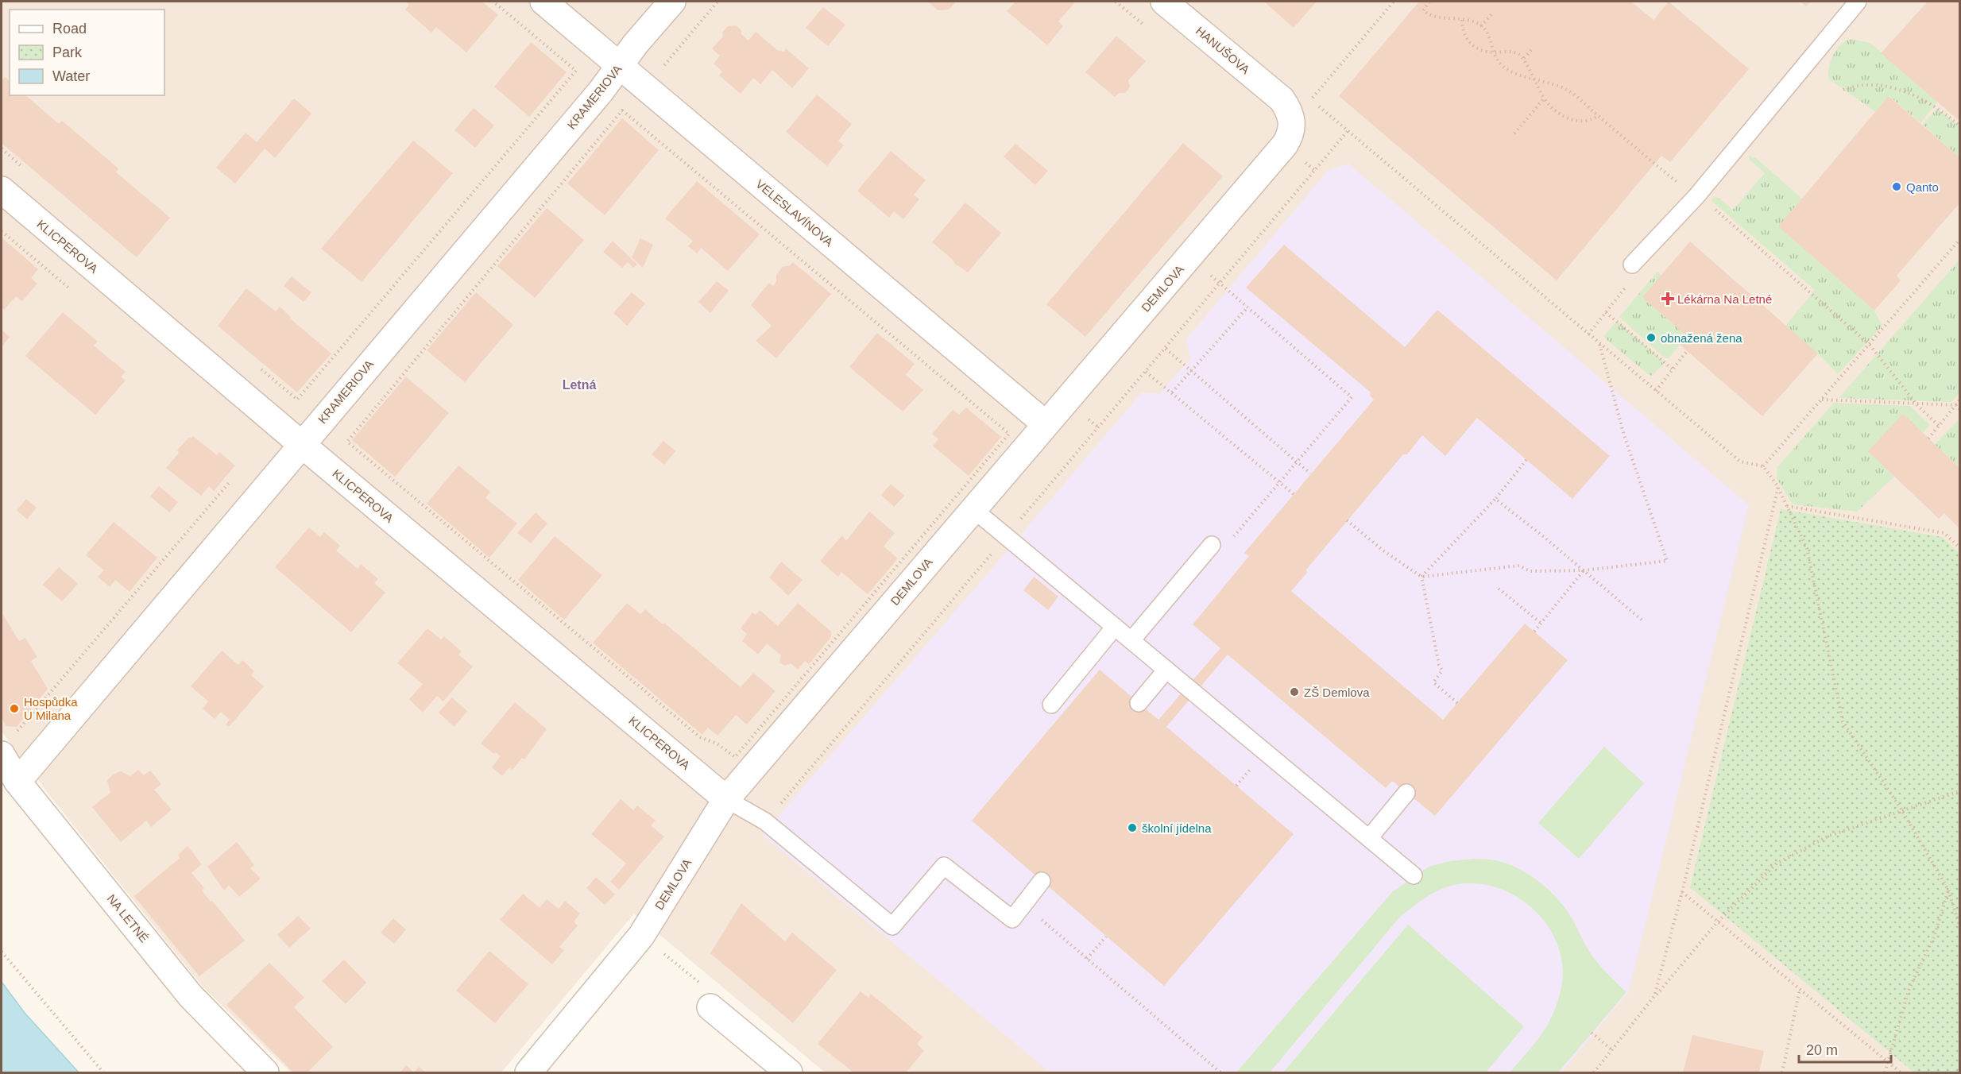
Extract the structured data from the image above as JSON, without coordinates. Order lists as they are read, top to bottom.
{
  "streets": {
    "street": [
      "HANUŠOVA",
      "KRAMERIOVA",
      "VELESLAVÍNOVA",
      "KLICPEROVA",
      "DEMLOVA",
      "NA LETNÉ"
    ]
  },
  "crossings": [
    ["HANUŠOVA", "DEMLOVA"],
    ["KRAMERIOVA", "VELESLAVÍNOVA"],
    ["KRAMERIOVA", "KLICPEROVA"],
    ["KRAMERIOVA", "NA LETNÉ"],
    ["VELESLAVÍNOVA", "DEMLOVA"],
    ["KLICPEROVA", "DEMLOVA"]
  ],
  "districts": ["Letná"],
  "places": {
    "other": [
      "Qanto",
      "obnažená žena",
      "ZŠ Demlova",
      "Hospůdka U Milana",
      "školní jídelna"
    ],
    "health": ["Lékárna Na Letné"]
  },
  "legend": ["Road", "Park", "Water"],
  "scale_bar": "20 m"
}
